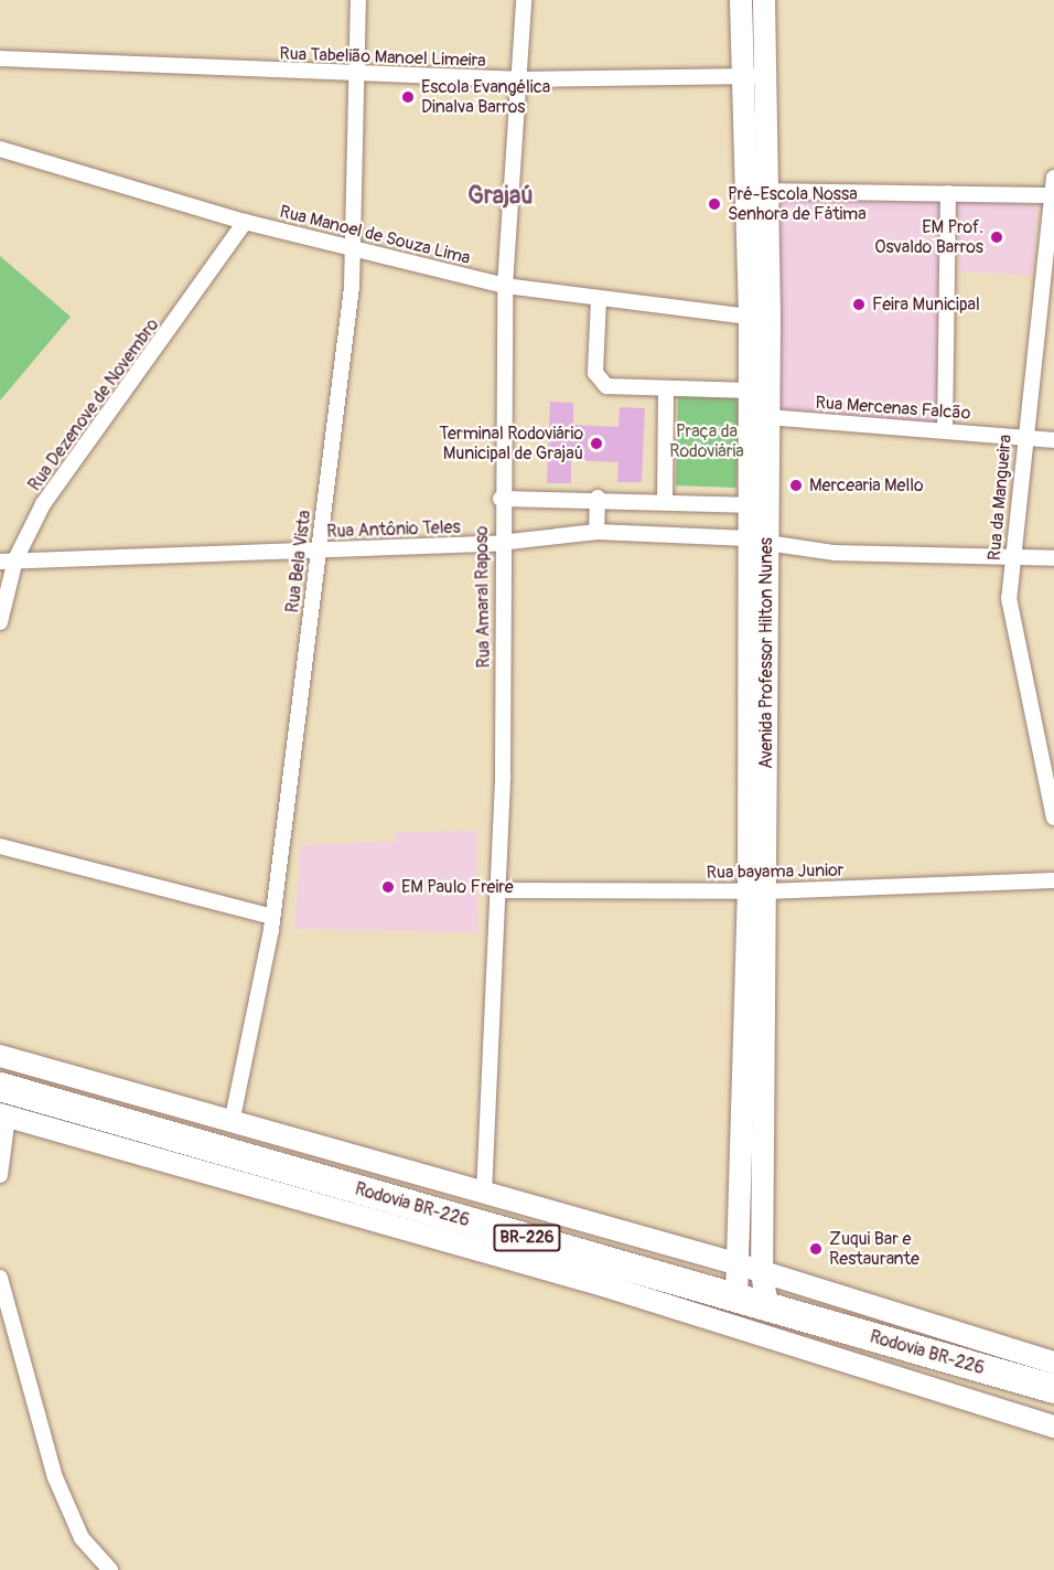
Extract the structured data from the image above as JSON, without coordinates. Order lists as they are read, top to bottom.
{
  "streets": {
    "highway": ["Rodovia BR-226", "BR-226"],
    "main road": ["Avenida Professor Hilton Nunes"],
    "street": [
      "Rua Tabelião Manoel Limeira",
      "Rua Manoel de Souza Lima",
      "Rua Dezenove de Novembro",
      "Rua Mercenas Falcão",
      "Rua da Mangueira",
      "Rua Antônio Teles",
      "Rua Bela Vista",
      "Rua Amaral Raposo",
      "Rua bayama Junior"
    ]
  },
  "crossings": [
    ["Rua Tabelião Manoel Limeira", "Rua Bela Vista"],
    ["Rua Tabelião Manoel Limeira", "Rua Amaral Raposo"],
    ["Rua Tabelião Manoel Limeira", "Avenida Professor Hilton Nunes"],
    ["Rua Manoel de Souza Lima", "Rua Dezenove de Novembro"],
    ["Rua Manoel de Souza Lima", "Rua Bela Vista"],
    ["Rua Manoel de Souza Lima", "Rua Amaral Raposo"],
    ["Rua Manoel de Souza Lima", "Avenida Professor Hilton Nunes"],
    ["Rua Dezenove de Novembro", "Rua Antônio Teles"],
    ["Rua Mercenas Falcão", "Rua da Mangueira"],
    ["Rua Mercenas Falcão", "Avenida Professor Hilton Nunes"],
    ["Rua da Mangueira", "Rua Antônio Teles"],
    ["Rua Antônio Teles", "Rua Bela Vista"],
    ["Rua Antônio Teles", "Rua Amaral Raposo"],
    ["Rua Antônio Teles", "Avenida Professor Hilton Nunes"],
    ["Rua Amaral Raposo", "Rua bayama Junior"],
    ["Avenida Professor Hilton Nunes", "Rua bayama Junior"],
    ["Avenida Professor Hilton Nunes", "Rodovia BR-226"]
  ],
  "districts": ["Grajaú"],
  "parks": ["Praça da Rodoviária"],
  "places": [
    "Escola Evangélica Dinalva Barros",
    "Pré-Escola Nossa Senhora de Fátima",
    "EM Prof. Osvaldo Barros",
    "Feira Municipal",
    "Terminal Rodoviário Municipal de Grajaú",
    "Mercearia Mello",
    "EM Paulo Freire",
    "Zuqui Bar e Restaurante"
  ]
}
